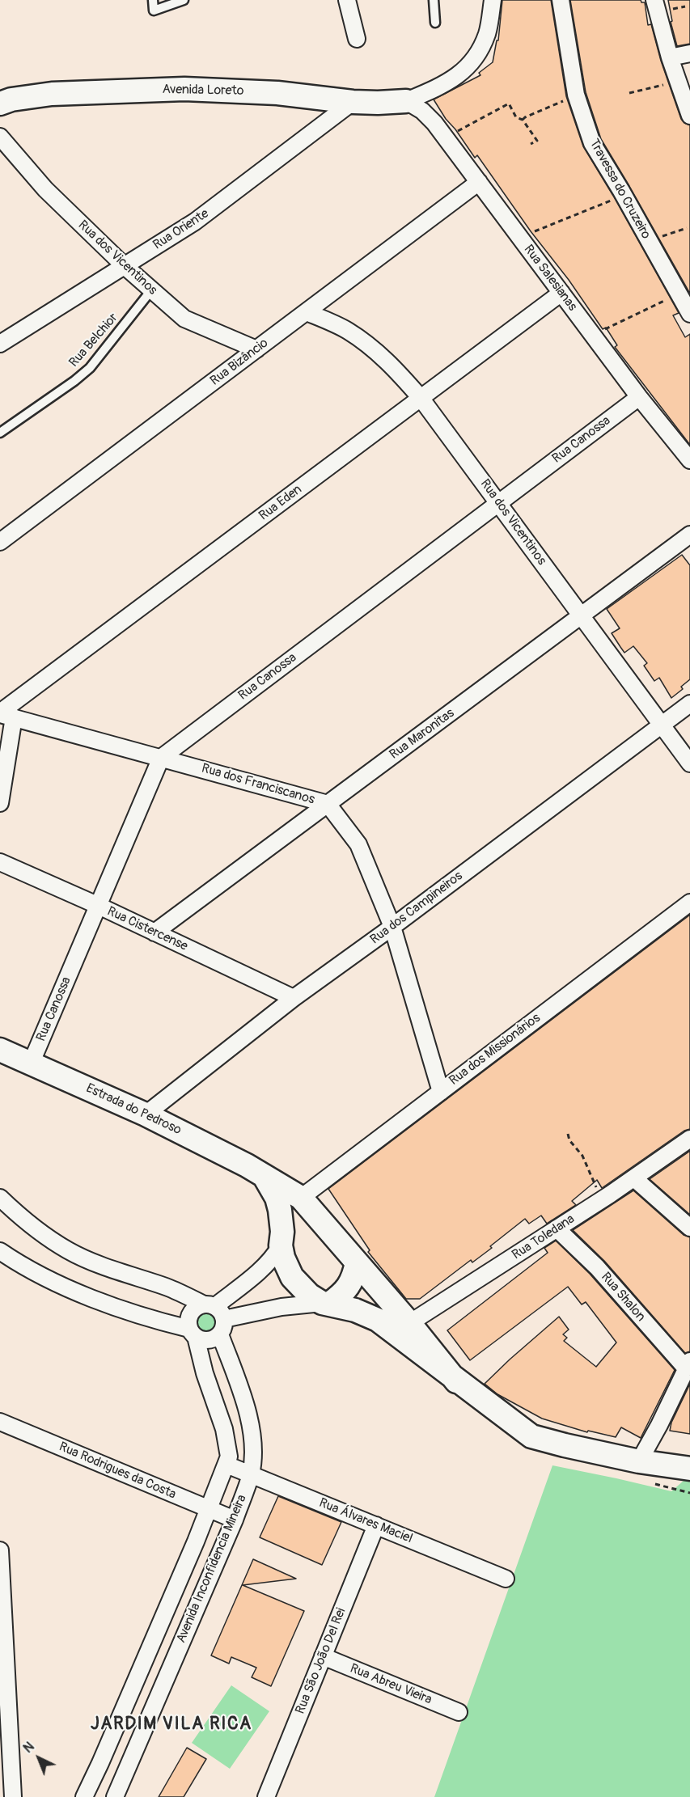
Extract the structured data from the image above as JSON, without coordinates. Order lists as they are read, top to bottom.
{
  "streets": {
    "main road": ["Avenida Loreto", "Estrada do Pedroso"],
    "street": [
      "Travessa do Cruzeiro",
      "Rua Oriente",
      "Rua dos Vicentinos",
      "Rua Salesianas",
      "Rua Bizâncio",
      "Rua Canossa",
      "Rua Eden",
      "Rua Maronitas",
      "Rua dos Franciscanos",
      "Rua dos Campineiros",
      "Rua Cistercense",
      "Rua dos Missionários",
      "Rua Toledana",
      "Rua Shalon",
      "Rua Rodrigues da Costa",
      "Rua Álvares Maciel",
      "Avenida Inconfidencia Mineira",
      "Rua São João Del Rei",
      "Rua Abreu Vieira"
    ],
    "lane": ["Rua Belchior"]
  },
  "crossings": [
    ["Avenida Loreto", "Rua Oriente"],
    ["Avenida Loreto", "Rua Salesianas"],
    ["Rua Oriente", "Rua dos Vicentinos"],
    ["Rua dos Vicentinos", "Rua Belchior"],
    ["Rua dos Vicentinos", "Rua Bizâncio"],
    ["Rua dos Vicentinos", "Rua Canossa"],
    ["Rua dos Vicentinos", "Rua Eden"],
    ["Rua dos Vicentinos", "Rua Maronitas"],
    ["Rua dos Vicentinos", "Rua dos Campineiros"],
    ["Rua Salesianas", "Rua Bizâncio"],
    ["Rua Salesianas", "Rua Canossa"],
    ["Rua Salesianas", "Rua Eden"],
    ["Rua Canossa", "Rua dos Franciscanos"],
    ["Rua Canossa", "Rua Cistercense"],
    ["Rua Canossa", "Estrada do Pedroso"],
    ["Rua Eden", "Rua dos Franciscanos"],
    ["Rua Maronitas", "Rua dos Franciscanos"],
    ["Rua Maronitas", "Rua Cistercense"],
    ["Rua dos Franciscanos", "Rua dos Campineiros"],
    ["Rua dos Franciscanos", "Rua dos Missionários"],
    ["Rua dos Campineiros", "Rua Cistercense"],
    ["Rua dos Campineiros", "Estrada do Pedroso"],
    ["Rua dos Missionários", "Estrada do Pedroso"],
    ["Estrada do Pedroso", "Rua Toledana"],
    ["Rua Toledana", "Rua Shalon"],
    ["Rua Rodrigues da Costa", "Avenida Inconfidencia Mineira"],
    ["Rua Álvares Maciel", "Avenida Inconfidencia Mineira"],
    ["Rua Álvares Maciel", "Rua São João Del Rei"],
    ["Rua São João Del Rei", "Rua Abreu Vieira"]
  ],
  "districts": ["JARDIM VILA RICA"],
  "north": "top left"
}
